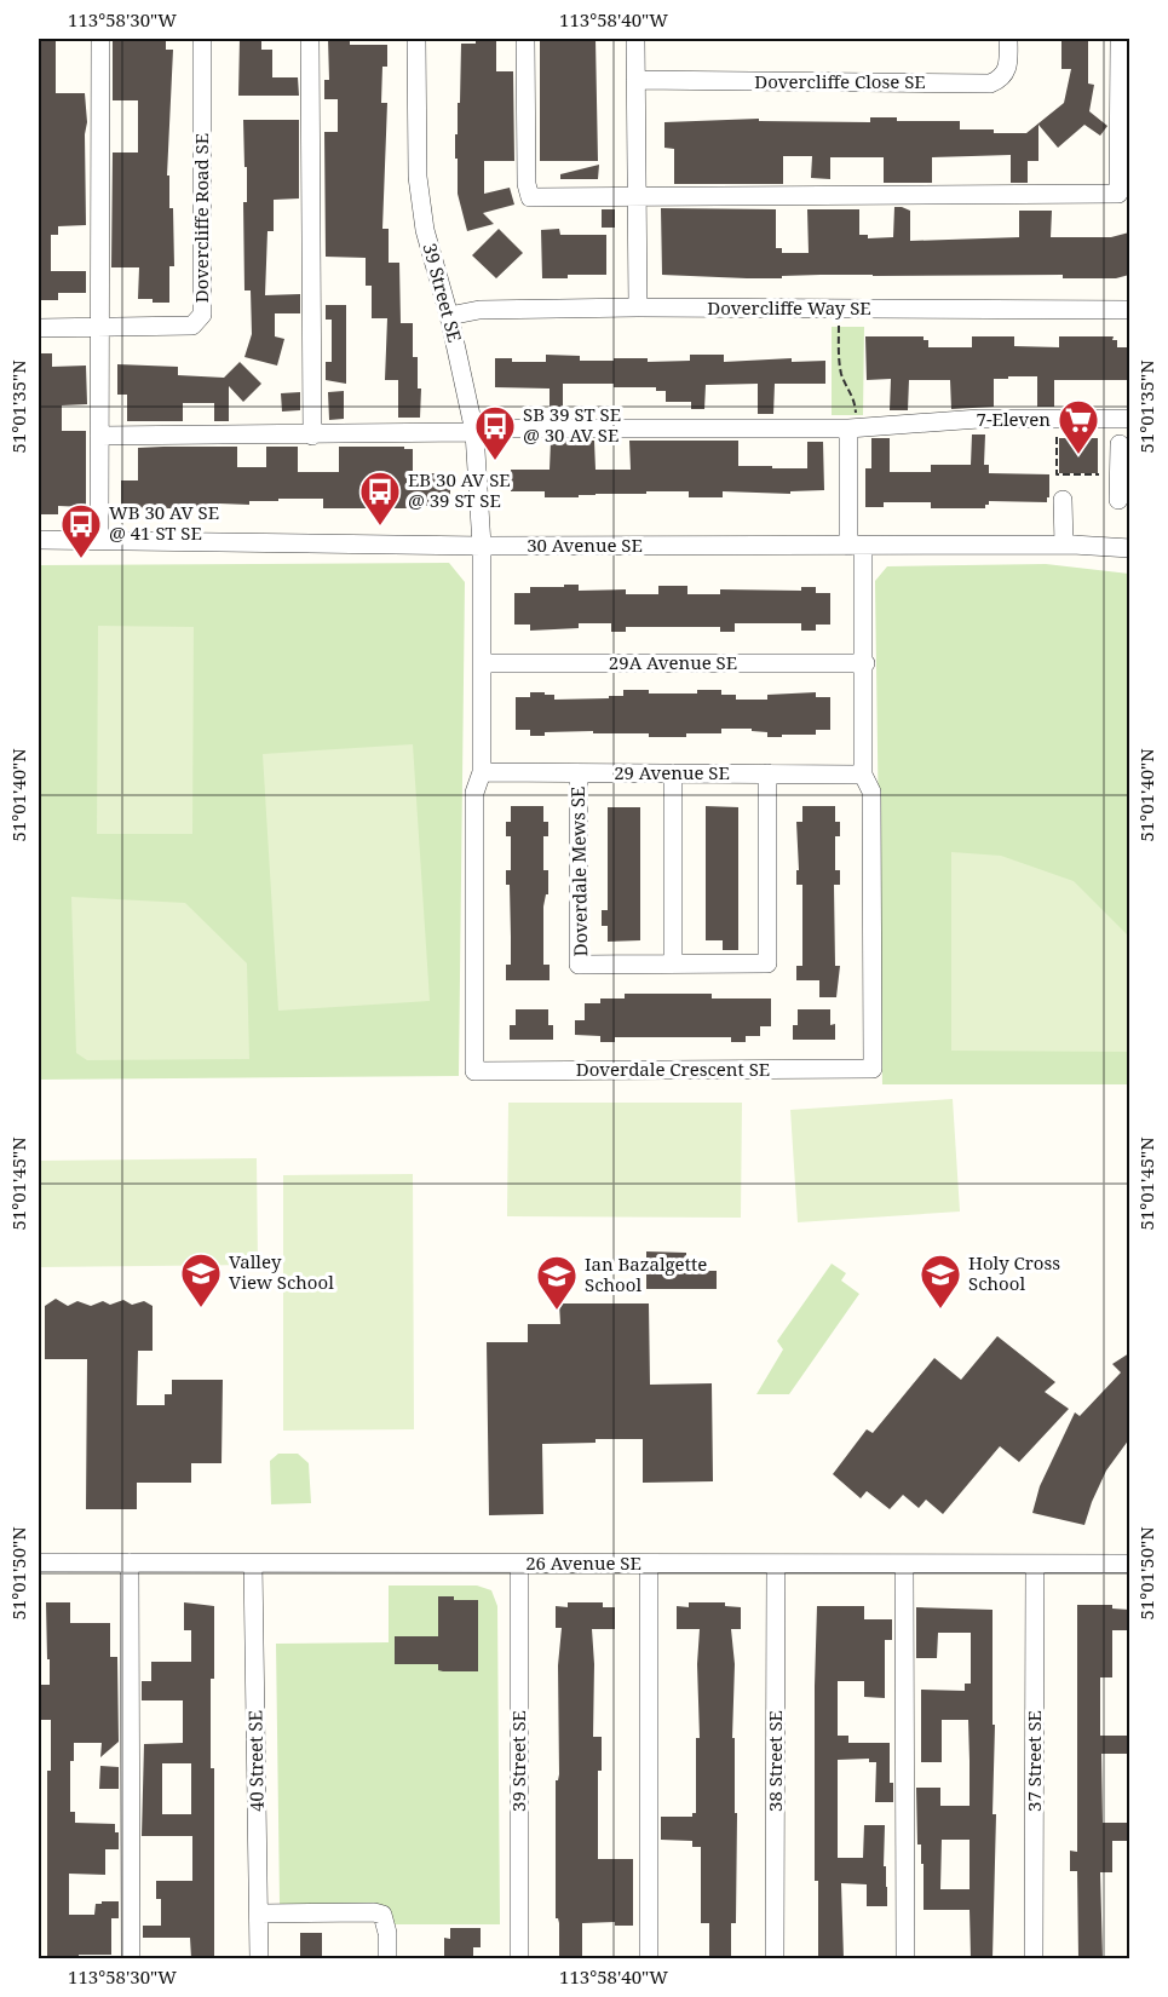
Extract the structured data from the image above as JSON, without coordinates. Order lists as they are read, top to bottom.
{
  "streets": {
    "street": [
      "Dovercliffe Close SE",
      "Dovercliffe Road SE",
      "39 Street SE",
      "Dovercliffe Way SE",
      "30 Avenue SE",
      "29A Avenue SE",
      "29 Avenue SE",
      "Doverdale Mews SE",
      "Doverdale Crescent SE",
      "26 Avenue SE",
      "40 Street SE",
      "38 Street SE",
      "37 Street SE"
    ]
  },
  "crossings": [
    ["39 Street SE", "Dovercliffe Way SE"],
    ["39 Street SE", "30 Avenue SE"],
    ["39 Street SE", "Doverdale Crescent SE"],
    ["39 Street SE", "26 Avenue SE"],
    ["30 Avenue SE", "Doverdale Crescent SE"],
    ["29A Avenue SE", "Doverdale Crescent SE"],
    ["29 Avenue SE", "Doverdale Mews SE"],
    ["29 Avenue SE", "Doverdale Crescent SE"],
    ["26 Avenue SE", "40 Street SE"],
    ["26 Avenue SE", "38 Street SE"],
    ["26 Avenue SE", "37 Street SE"]
  ],
  "places": {
    "supermarket": ["7-Eleven"],
    "bus stop": ["SB 39 ST SE @ 30 AV SE", "EB 30 AV SE @ 39 ST SE", "WB 30 AV SE @ 41 ST SE"],
    "school or university": ["Valley View School", "Holy Cross School", "Ian Bazalgette School"]
  },
  "coordinates": [
    "113°58'30\"W",
    "113°58'40\"W",
    "51°01'35\"N",
    "51°01'40\"N",
    "51°01'45\"N",
    "51°01'50\"N"
  ]
}
